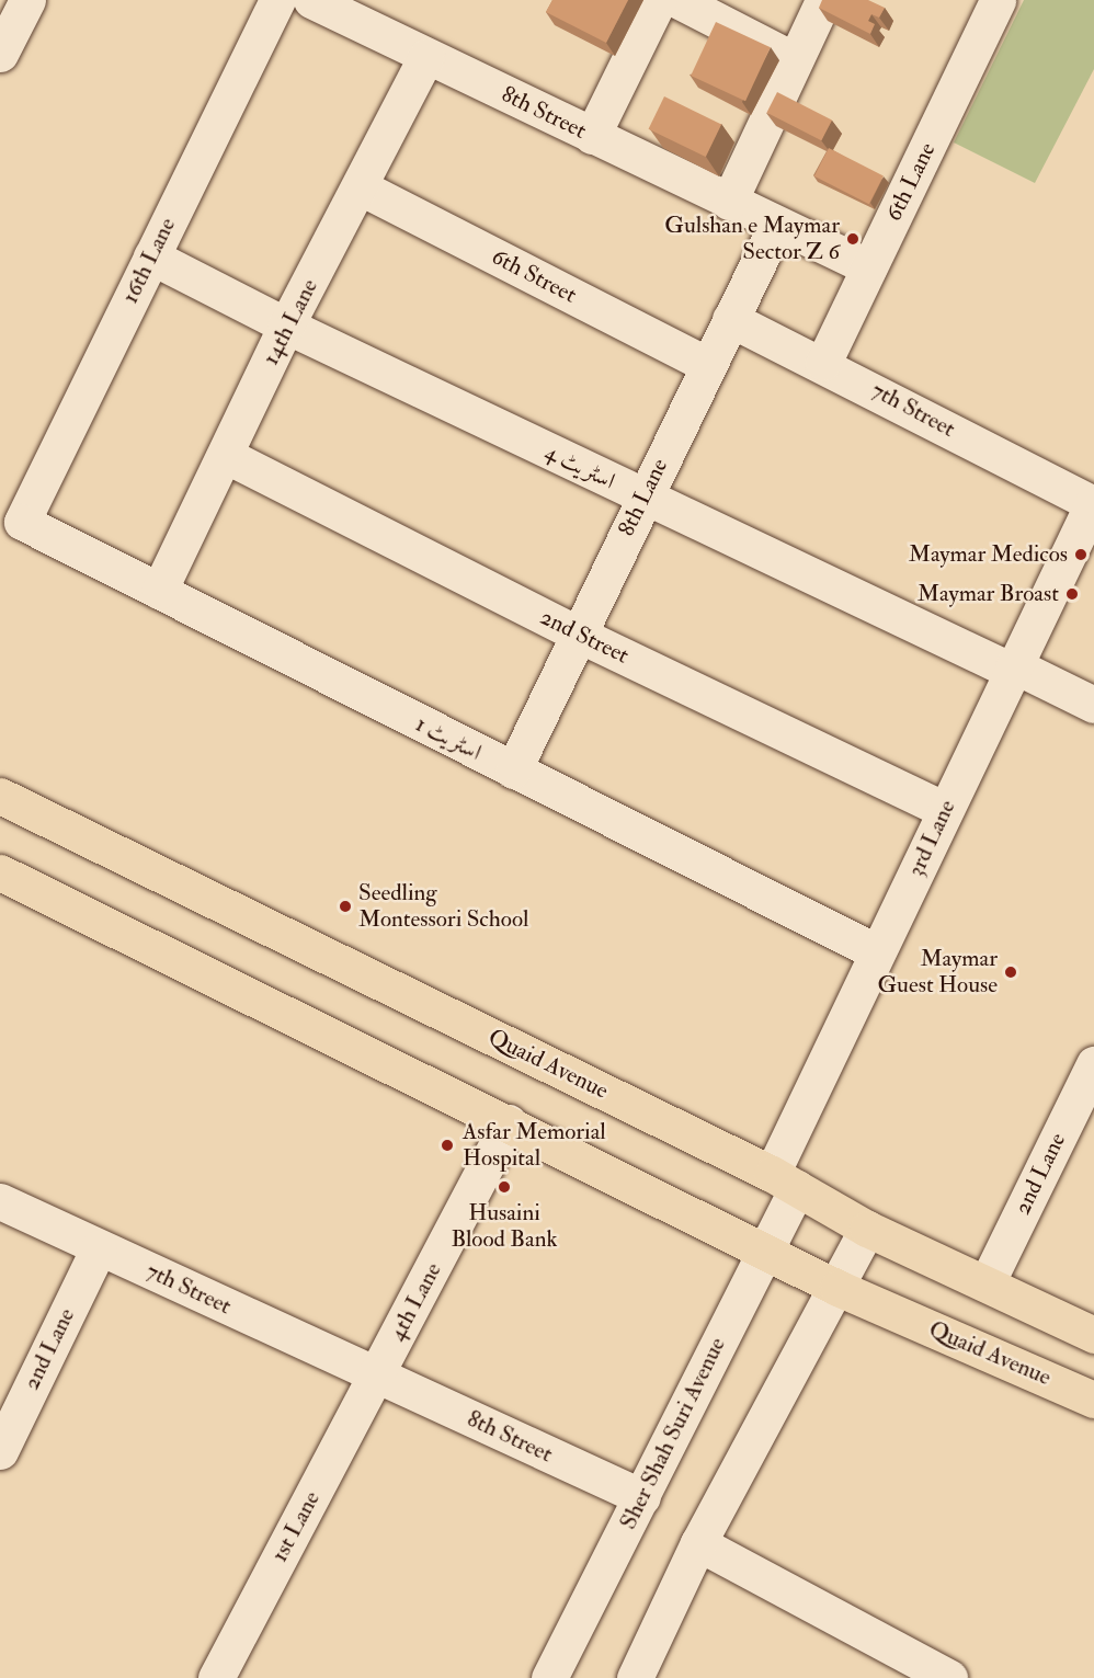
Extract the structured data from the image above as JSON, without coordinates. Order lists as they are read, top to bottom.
{
  "streets": {
    "main road": ["Quaid Avenue"],
    "street": [
      "8th Street",
      "6th Lane",
      "16th Lane",
      "6th Street",
      "14th Lane",
      "7th Street",
      "اسٹریٹ 4",
      "8th Lane",
      "2nd Street",
      "اسٹریٹ 1",
      "3rd Lane",
      "2nd Lane",
      "4th Lane",
      "Sher Shah Suri Avenue",
      "1st Lane"
    ]
  },
  "crossings": [
    ["8th Street", "6th Lane"],
    ["8th Street", "14th Lane"],
    ["8th Street", "7th Street"],
    ["8th Street", "8th Lane"],
    ["8th Street", "4th Lane"],
    ["8th Street", "Sher Shah Suri Avenue"],
    ["8th Street", "1st Lane"],
    ["6th Lane", "7th Street"],
    ["16th Lane", "اسٹریٹ 4"],
    ["16th Lane", "اسٹریٹ 1"],
    ["6th Street", "14th Lane"],
    ["6th Street", "8th Lane"],
    ["14th Lane", "اسٹریٹ 4"],
    ["14th Lane", "2nd Street"],
    ["14th Lane", "اسٹریٹ 1"],
    ["7th Street", "8th Lane"],
    ["7th Street", "3rd Lane"],
    ["7th Street", "2nd Lane"],
    ["7th Street", "4th Lane"],
    ["7th Street", "1st Lane"],
    ["اسٹریٹ 4", "8th Lane"],
    ["اسٹریٹ 4", "3rd Lane"],
    ["8th Lane", "2nd Street"],
    ["8th Lane", "اسٹریٹ 1"],
    ["2nd Street", "3rd Lane"],
    ["اسٹریٹ 1", "3rd Lane"],
    ["3rd Lane", "Quaid Avenue"],
    ["3rd Lane", "Sher Shah Suri Avenue"],
    ["Quaid Avenue", "2nd Lane"],
    ["Quaid Avenue", "4th Lane"],
    ["Quaid Avenue", "Sher Shah Suri Avenue"],
    ["4th Lane", "1st Lane"]
  ],
  "places": [
    "Gulshan e Maymar Sector Z 6",
    "Maymar Medicos",
    "Maymar Broast",
    "Seedling Montessori School",
    "Maymar Guest House",
    "Asfar Memorial Hospital",
    "Husaini Blood Bank"
  ]
}
